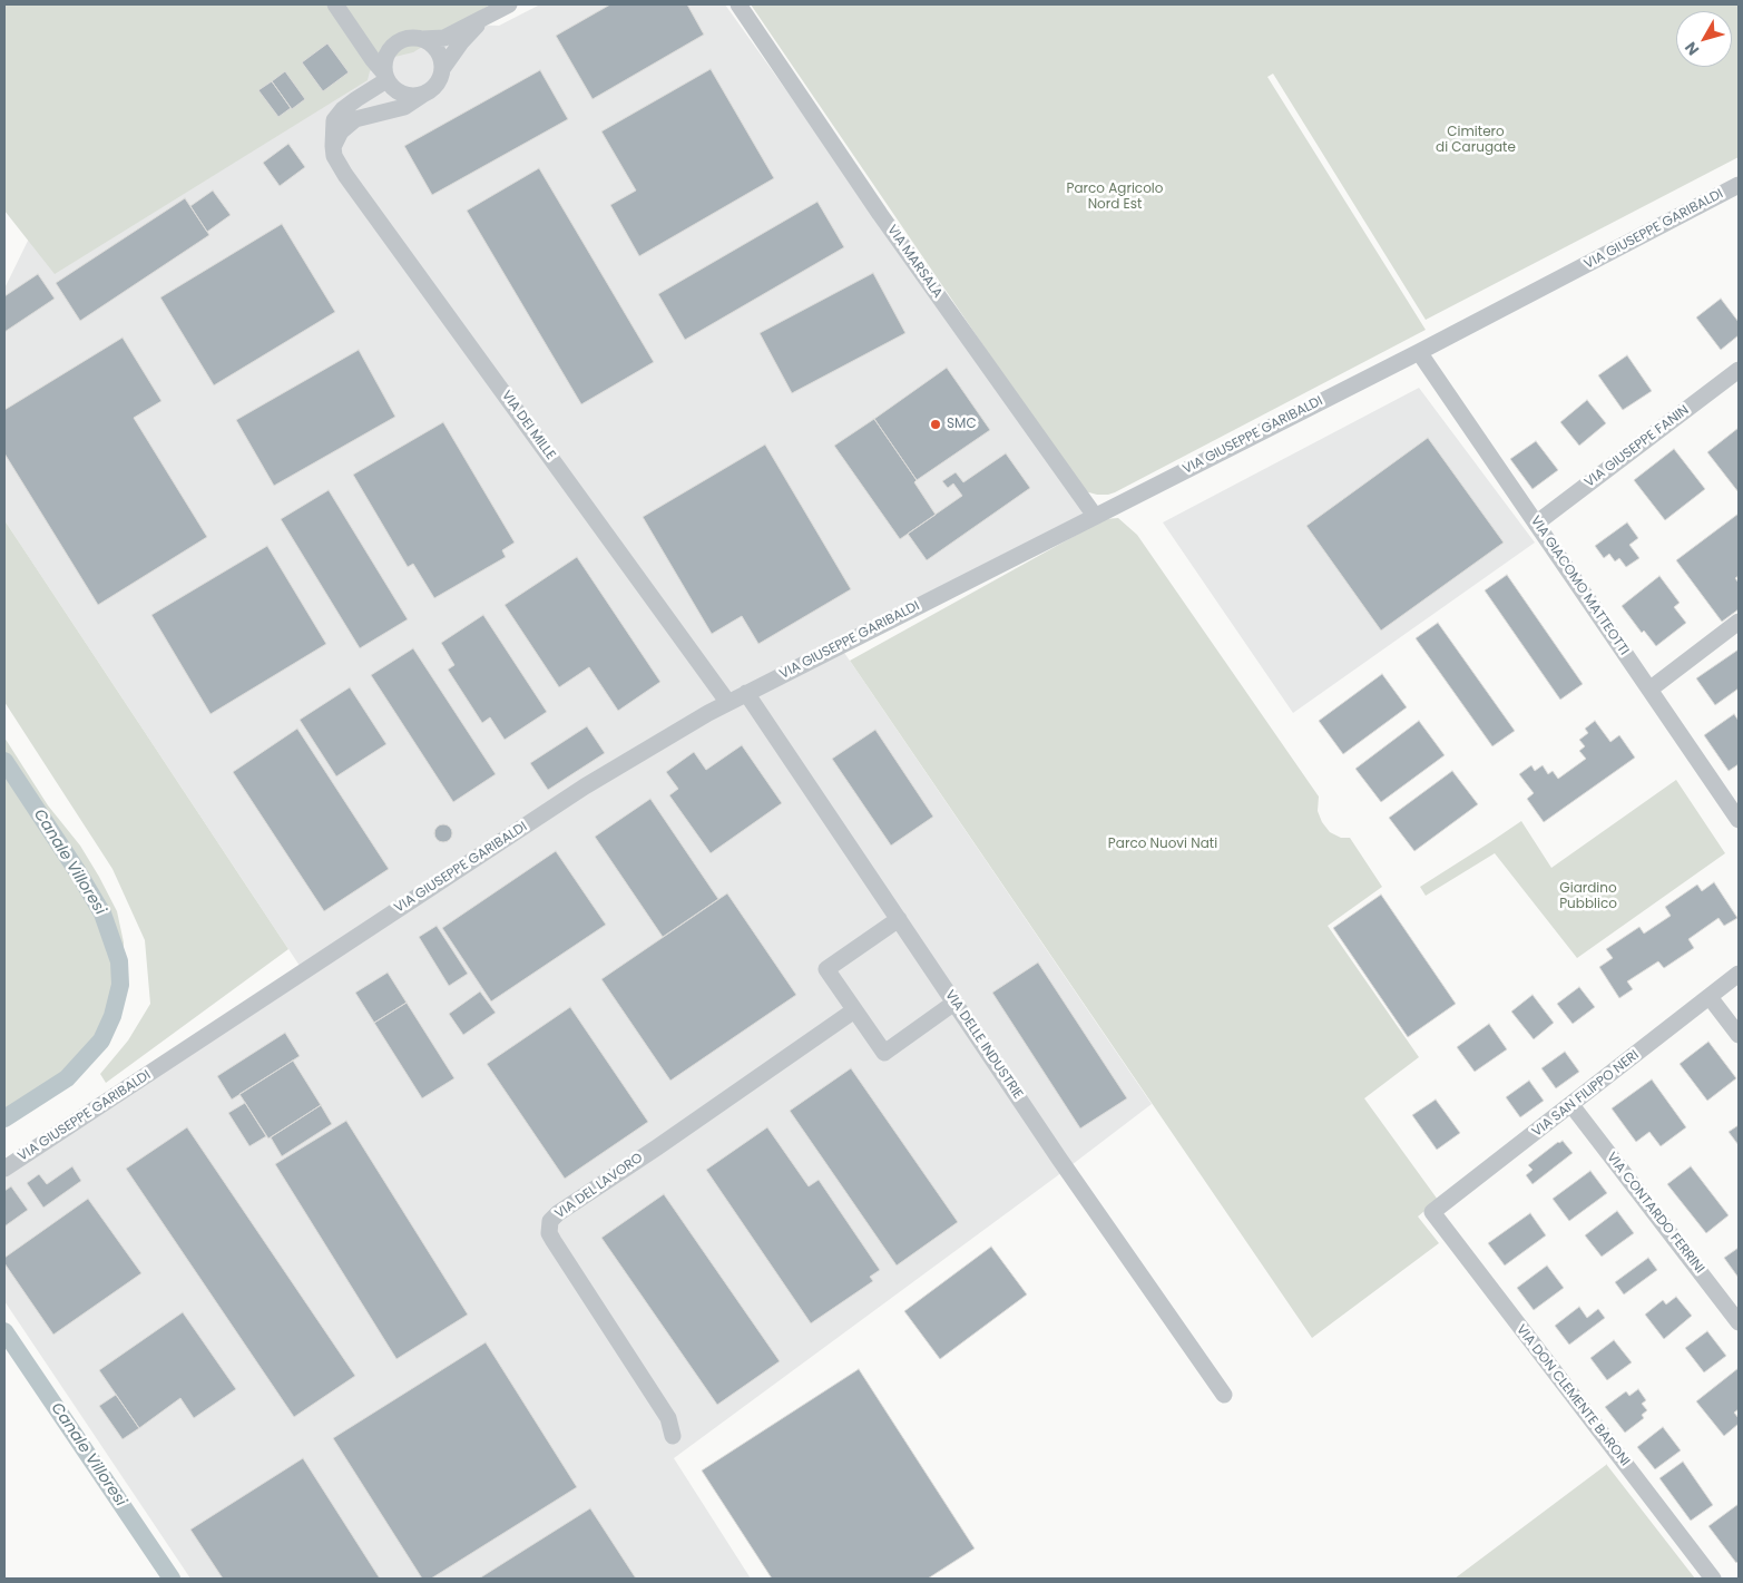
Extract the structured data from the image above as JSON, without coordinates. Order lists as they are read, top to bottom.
{
  "streets": {
    "street": [
      "VIA GIUSEPPE GARIBALDI",
      "VIA MARSALA",
      "VIA DEI MILLE",
      "VIA GIUSEPPE FANIN",
      "VIA GIACOMO MATTEOTTI",
      "VIA DELLE INDUSTRIE",
      "VIA SAN FILIPPO NERI",
      "VIA DEL LAVORO",
      "VIA CONTARDO FERRINI",
      "VIA DON CLEMENTE BARONI"
    ]
  },
  "crossings": [
    ["VIA GIUSEPPE GARIBALDI", "VIA MARSALA"],
    ["VIA GIUSEPPE GARIBALDI", "VIA DEI MILLE"],
    ["VIA GIUSEPPE GARIBALDI", "VIA GIACOMO MATTEOTTI"],
    ["VIA GIUSEPPE GARIBALDI", "VIA DELLE INDUSTRIE"],
    ["VIA GIUSEPPE FANIN", "VIA GIACOMO MATTEOTTI"],
    ["VIA SAN FILIPPO NERI", "VIA CONTARDO FERRINI"],
    ["VIA SAN FILIPPO NERI", "VIA DON CLEMENTE BARONI"]
  ],
  "water": ["Canale Villoresi"],
  "parks": [
    "Cimitero di Carugate",
    "Parco Agricolo Nord Est",
    "Parco Nuovi Nati",
    "Giardino Pubblico"
  ],
  "places": ["SMC"],
  "north": "bottom left"
}
